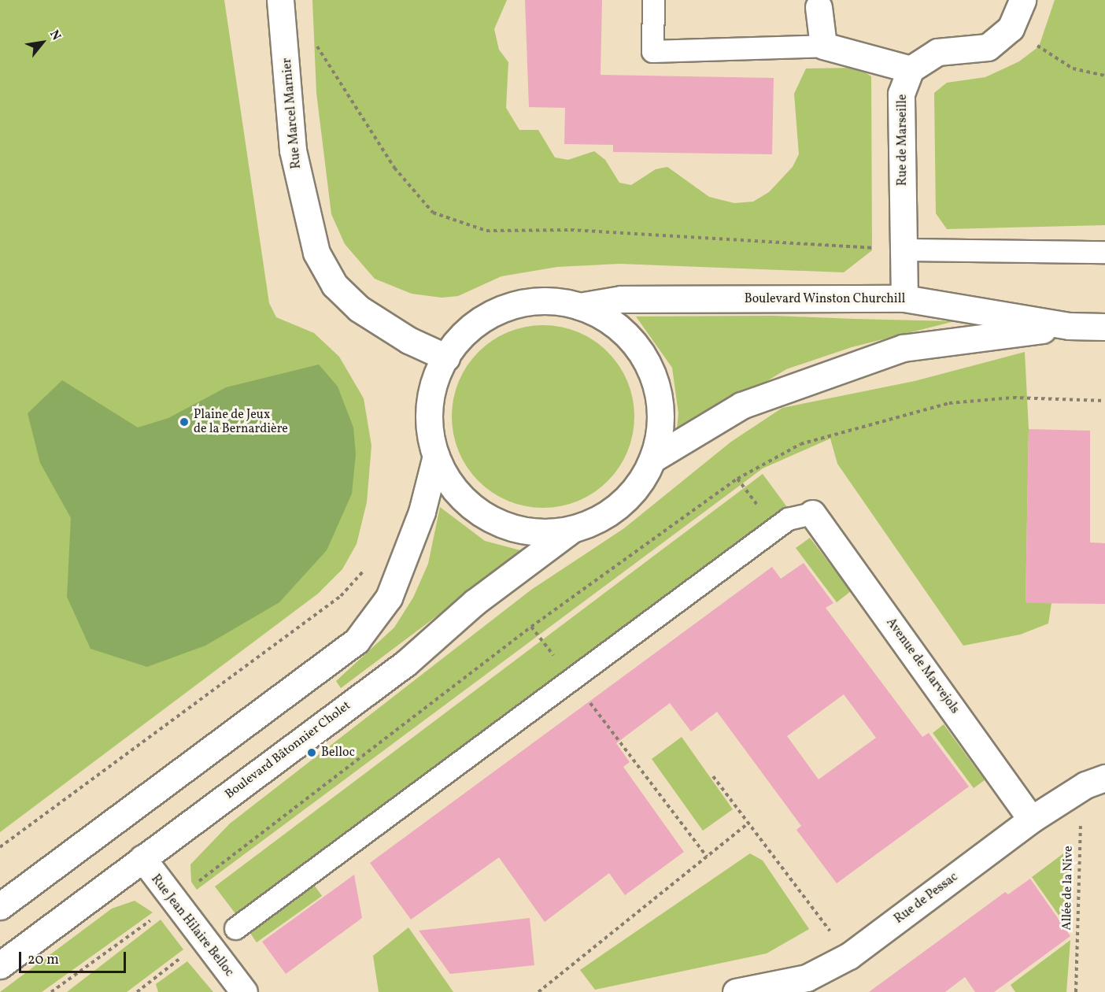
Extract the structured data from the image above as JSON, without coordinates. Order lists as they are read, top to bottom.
{
  "streets": {
    "street": [
      "Rue Marcel Marnier",
      "Rue de Marseille",
      "Boulevard Winston Churchill",
      "Avenue de Marvejols",
      "Boulevard Bâtonnier Cholet",
      "Rue de Pessac",
      "Rue Jean Hilaire Belloc"
    ],
    "path": ["Allée de la Nive"]
  },
  "crossings": [
    ["Rue de Marseille", "Boulevard Winston Churchill"],
    ["Avenue de Marvejols", "Rue de Pessac"],
    ["Boulevard Bâtonnier Cholet", "Rue Jean Hilaire Belloc"],
    ["Allée de la Nive", "Rue de Pessac"]
  ],
  "places": ["Plaine de Jeux de la Bernardière", "Belloc"],
  "scale_bar": "20 m",
  "north": "top right"
}
